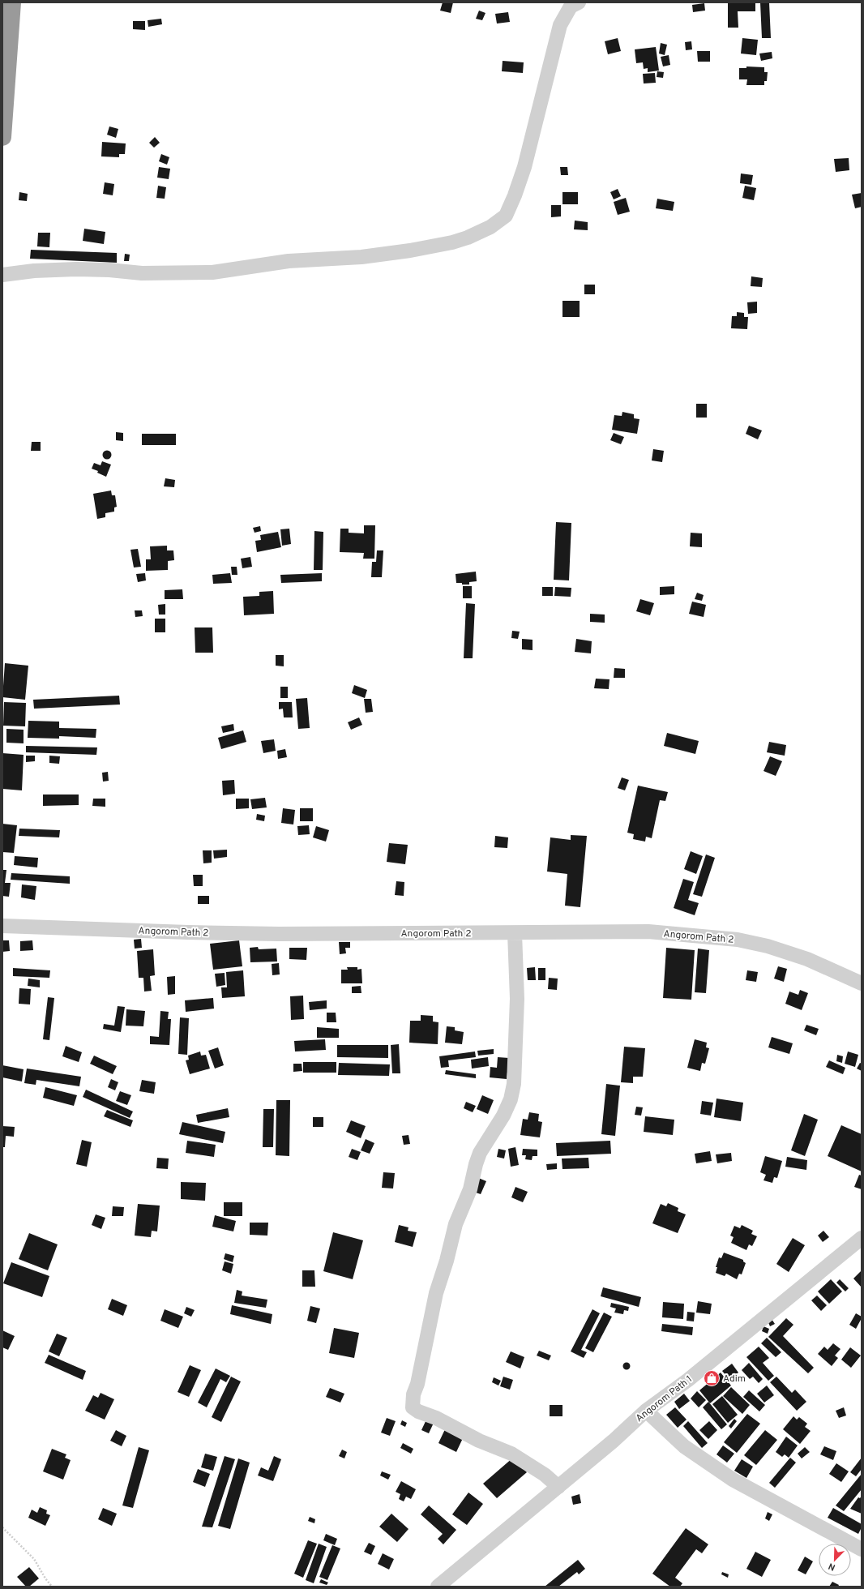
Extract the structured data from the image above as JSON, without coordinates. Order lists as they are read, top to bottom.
{
  "streets": {
    "street": ["Angorom Path 2", "Angorom Path 1"]
  },
  "places": {
    "shop": ["Adim"]
  },
  "north": "bottom left"
}
